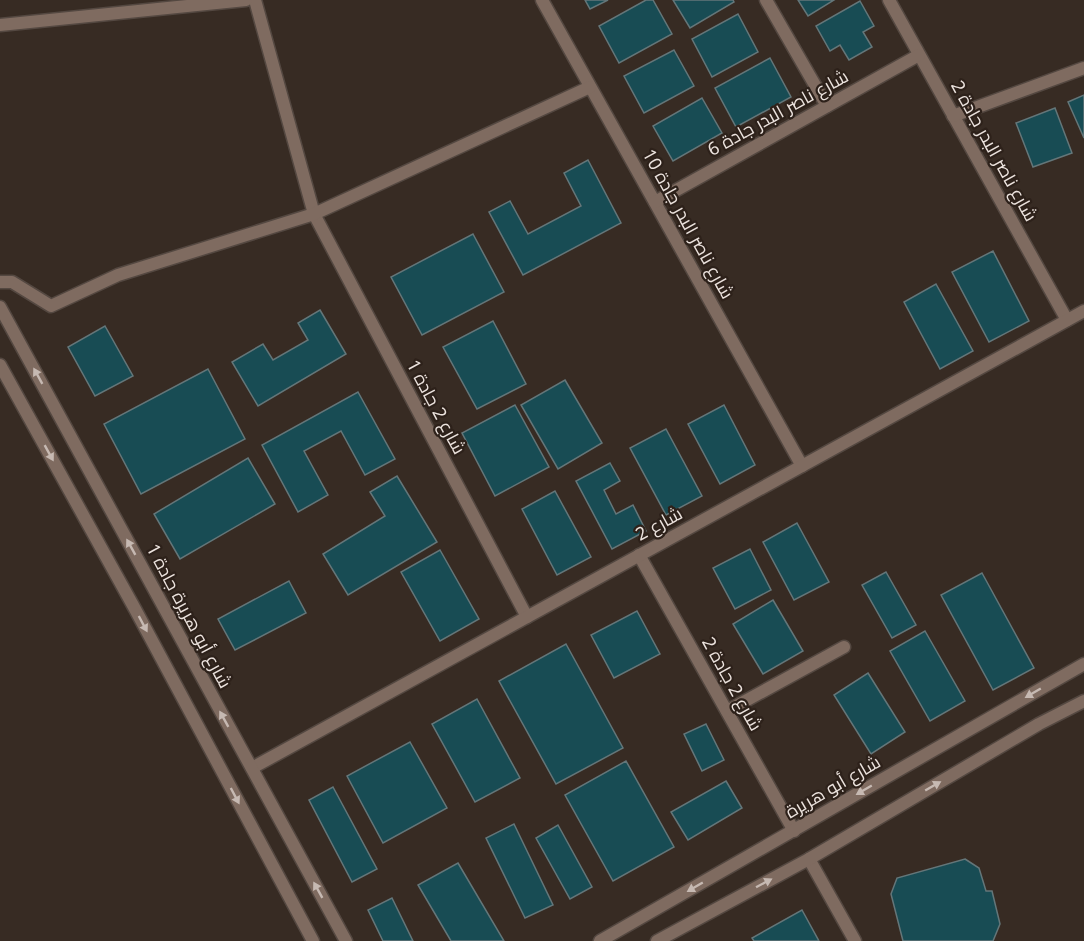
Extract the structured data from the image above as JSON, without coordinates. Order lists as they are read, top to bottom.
{
  "streets": {
    "street": [
      "شارع ناصر البدر جادة 6",
      "شارع ناصر البدر جادة 2",
      "شارع ناصر البدر جادة 10",
      "شارع 2 جادة 1",
      "شارع 2",
      "شارع أبو هريرة جادة 1",
      "شارع 2 جادة 2",
      "شارع أبو هريرة"
    ]
  },
  "crossings": [
    ["شارع ناصر البدر جادة 6", "شارع ناصر البدر جادة 2"],
    ["شارع ناصر البدر جادة 6", "شارع ناصر البدر جادة 10"],
    ["شارع ناصر البدر جادة 2", "شارع 2"],
    ["شارع ناصر البدر جادة 10", "شارع 2"],
    ["شارع 2 جادة 1", "شارع 2"],
    ["شارع 2", "شارع أبو هريرة جادة 1"],
    ["شارع 2", "شارع 2 جادة 2"],
    ["شارع 2 جادة 2", "شارع أبو هريرة"]
  ]
}
